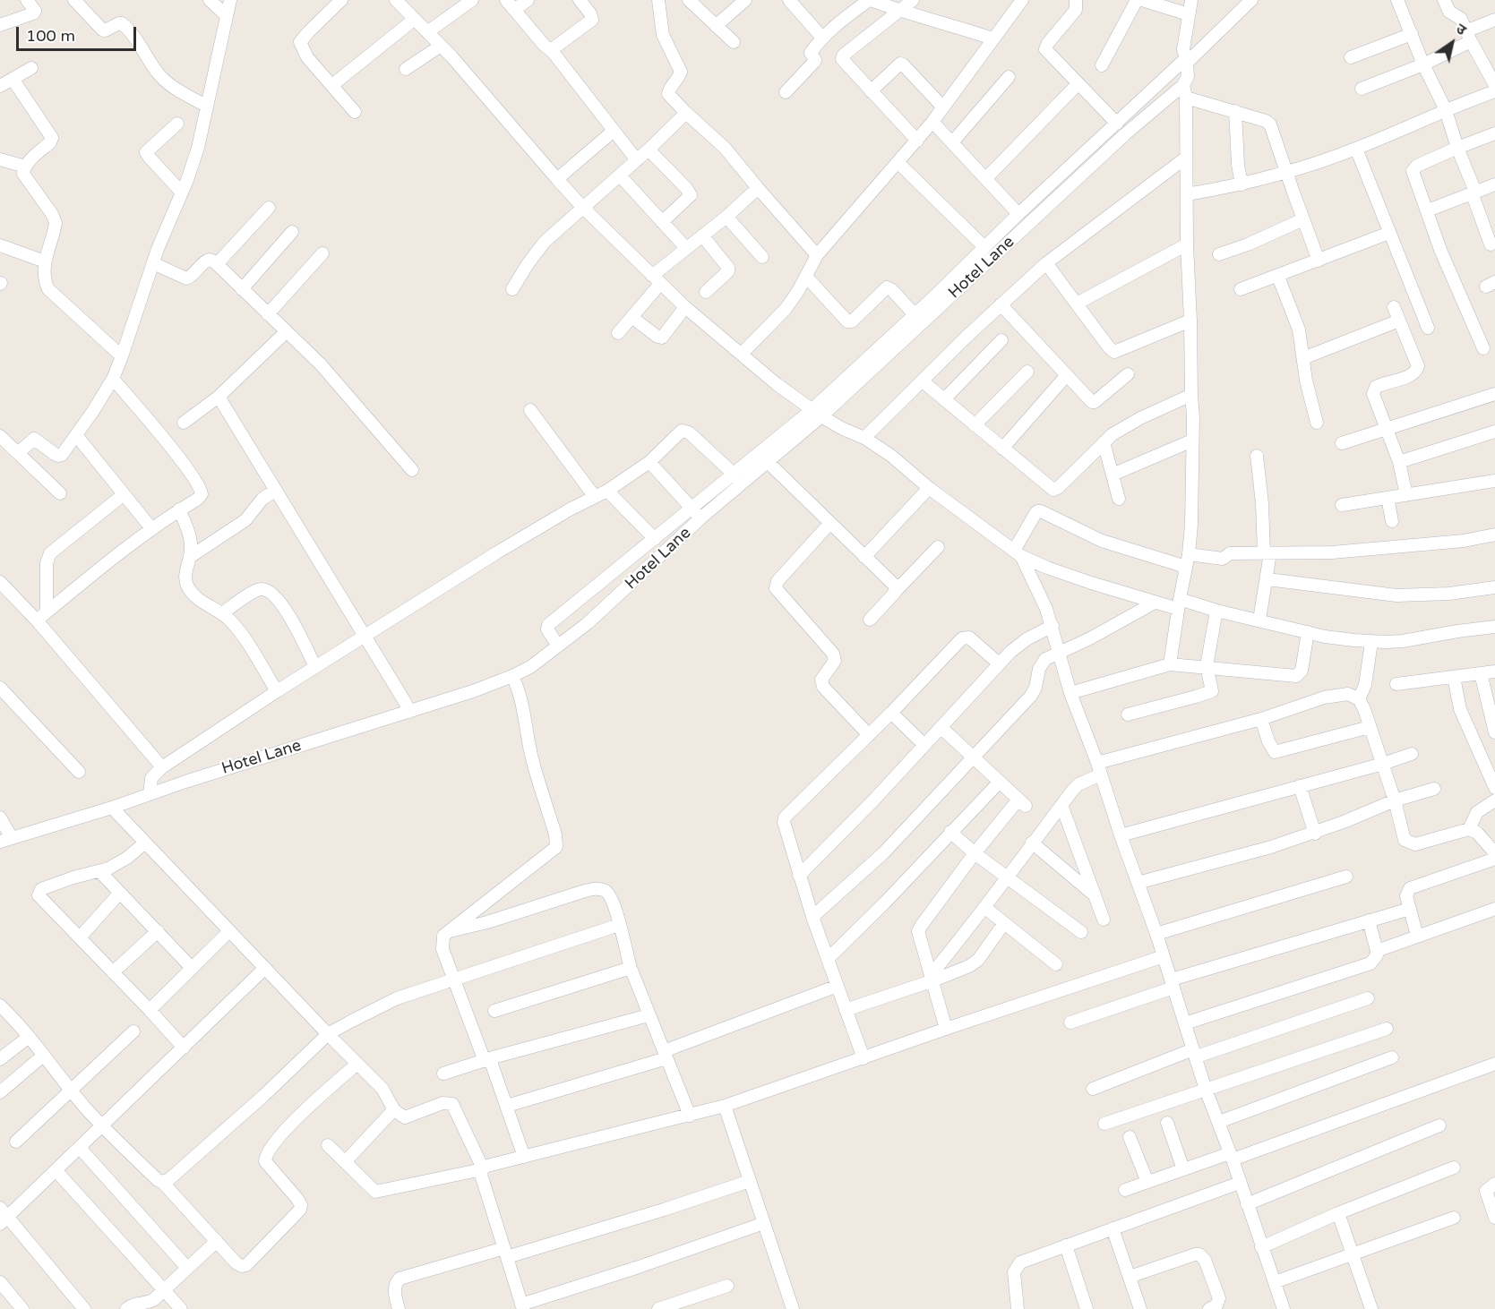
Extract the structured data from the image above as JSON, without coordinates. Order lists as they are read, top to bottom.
{
  "streets": {
    "street": ["Hotel Lane"]
  },
  "scale_bar": "100 m",
  "north": "top right"
}
